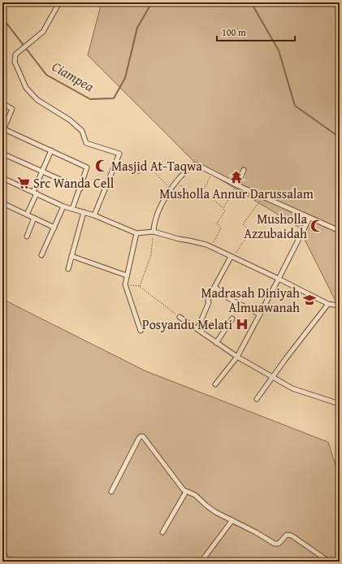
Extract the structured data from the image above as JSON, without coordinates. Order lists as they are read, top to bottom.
{
  "water": ["Ciampea"],
  "places": {
    "mosque": ["Masjid At-Taqwa", "Musholla Azzubaidah"],
    "temple": ["Musholla Annur Darussalam"],
    "supermarket": ["Src Wanda Cell"],
    "school or university": ["Madrasah Diniyah Almuawanah"],
    "hospital": ["Posyandu Melati"]
  },
  "scale_bar": "100 m"
}
